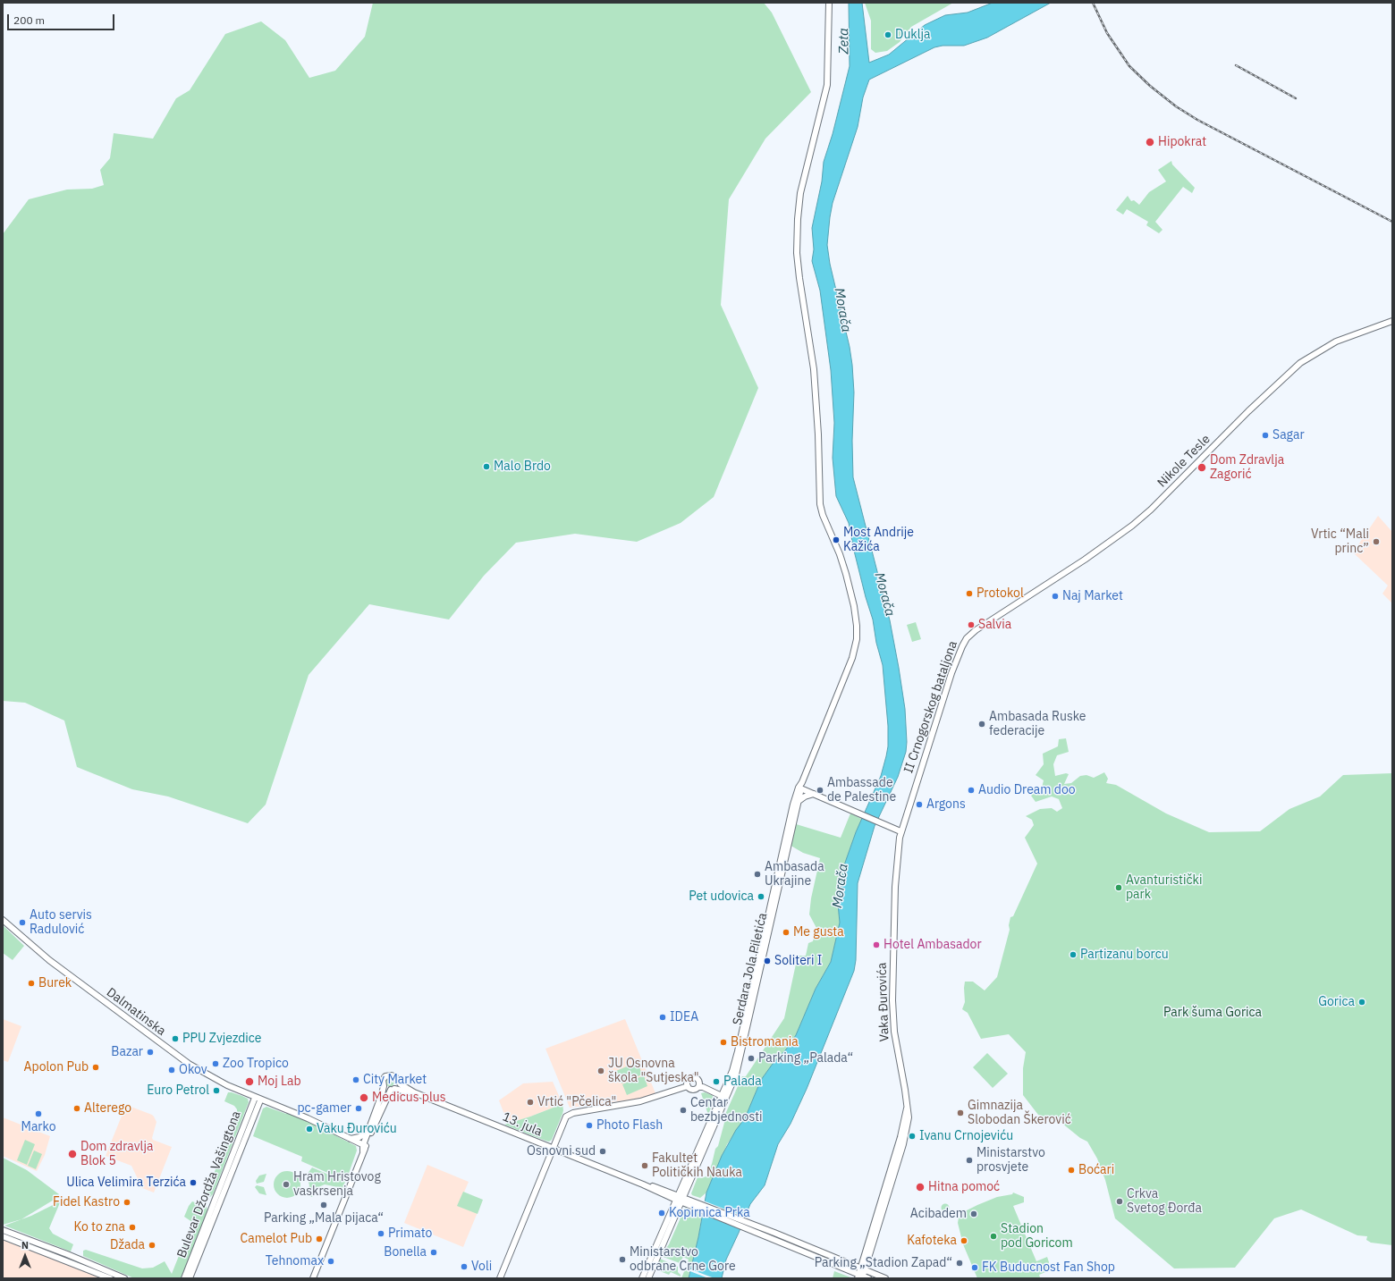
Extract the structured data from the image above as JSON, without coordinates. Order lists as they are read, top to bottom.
{
  "streets": {
    "main road": [
      "Nikole Tesle",
      "II Crnogorskog bataljona",
      "Serdara Jola Piletića",
      "Vaka Đurovića",
      "Dalmatinska",
      "13. jula",
      "Bulevar Džordža Vašingtona"
    ]
  },
  "crossings": [
    ["Nikole Tesle", "II Crnogorskog bataljona"],
    ["II Crnogorskog bataljona", "Vaka Đurovića"],
    ["Serdara Jola Piletića", "13. jula"],
    ["Vaka Đurovića", "13. jula"],
    ["Dalmatinska", "Bulevar Džordža Vašingtona"]
  ],
  "water": ["Zeta", "Morača"],
  "parks": ["Park šuma Gorica"],
  "places": [
    "Duklja",
    "Hipokrat",
    "Sagar",
    "Malo Brdo",
    "Dom Zdravlja Zagorić",
    "Most Andrije Kažića",
    "Vrtic “Mali princ”",
    "Protokol",
    "Naj Market",
    "Salvia",
    "Ambasada Ruske federacije",
    "Ambassade de Palestine",
    "Audio Dream doo",
    "Argons",
    "Ambasada Ukrajine",
    "Avanturistički park",
    "Pet udovica",
    "Auto servis Radulović",
    "Me gusta",
    "Hotel Ambasador",
    "Partizanu borcu",
    "Soliteri I",
    "Burek",
    "Gorica",
    "IDEA",
    "PPU Zvjezdice",
    "Bistromania",
    "Bazar",
    "Parking „Palada“",
    "Zoo Tropico",
    "Apolon Pub",
    "Okov",
    "JU Osnovna škola \"Sutjeska\"",
    "City Market",
    "Moj Lab",
    "Palada",
    "Euro Petrol",
    "Medicus plus",
    "Vrtić \"Pčelica\"",
    "Alterego",
    "pc-gamer",
    "Centar bezbjednosti",
    "Gimnazija Slobodan Škerović",
    "Marko",
    "Photo Flash",
    "Vaku Đuroviću",
    "Ivanu Crnojeviću",
    "Osnovni sud",
    "Dom zdravlja Blok 5",
    "Ministarstvo prosvjete",
    "Fakultet Političkih Nauka",
    "Boćari",
    "Ulica Velimira Terzića",
    "Hram Hristovog vaskrsenja",
    "Hitna pomoć",
    "Crkva Svetog Đorđa",
    "Fidel Kastro",
    "Parking „Mala pijaca“",
    "Kopirnica Prka",
    "Acibadem",
    "Ko to zna",
    "Primato",
    "Stadion pod Goricom",
    "Camelot Pub",
    "Kafoteka",
    "Džada",
    "Bonella",
    "Ministarstvo odbrane Crne Gore",
    "Tehnomax",
    "Parking „Stadion Zapad“",
    "Voli",
    "FK Buducnost Fan Shop"
  ],
  "scale_bar": "200 m",
  "north": "top"
}
